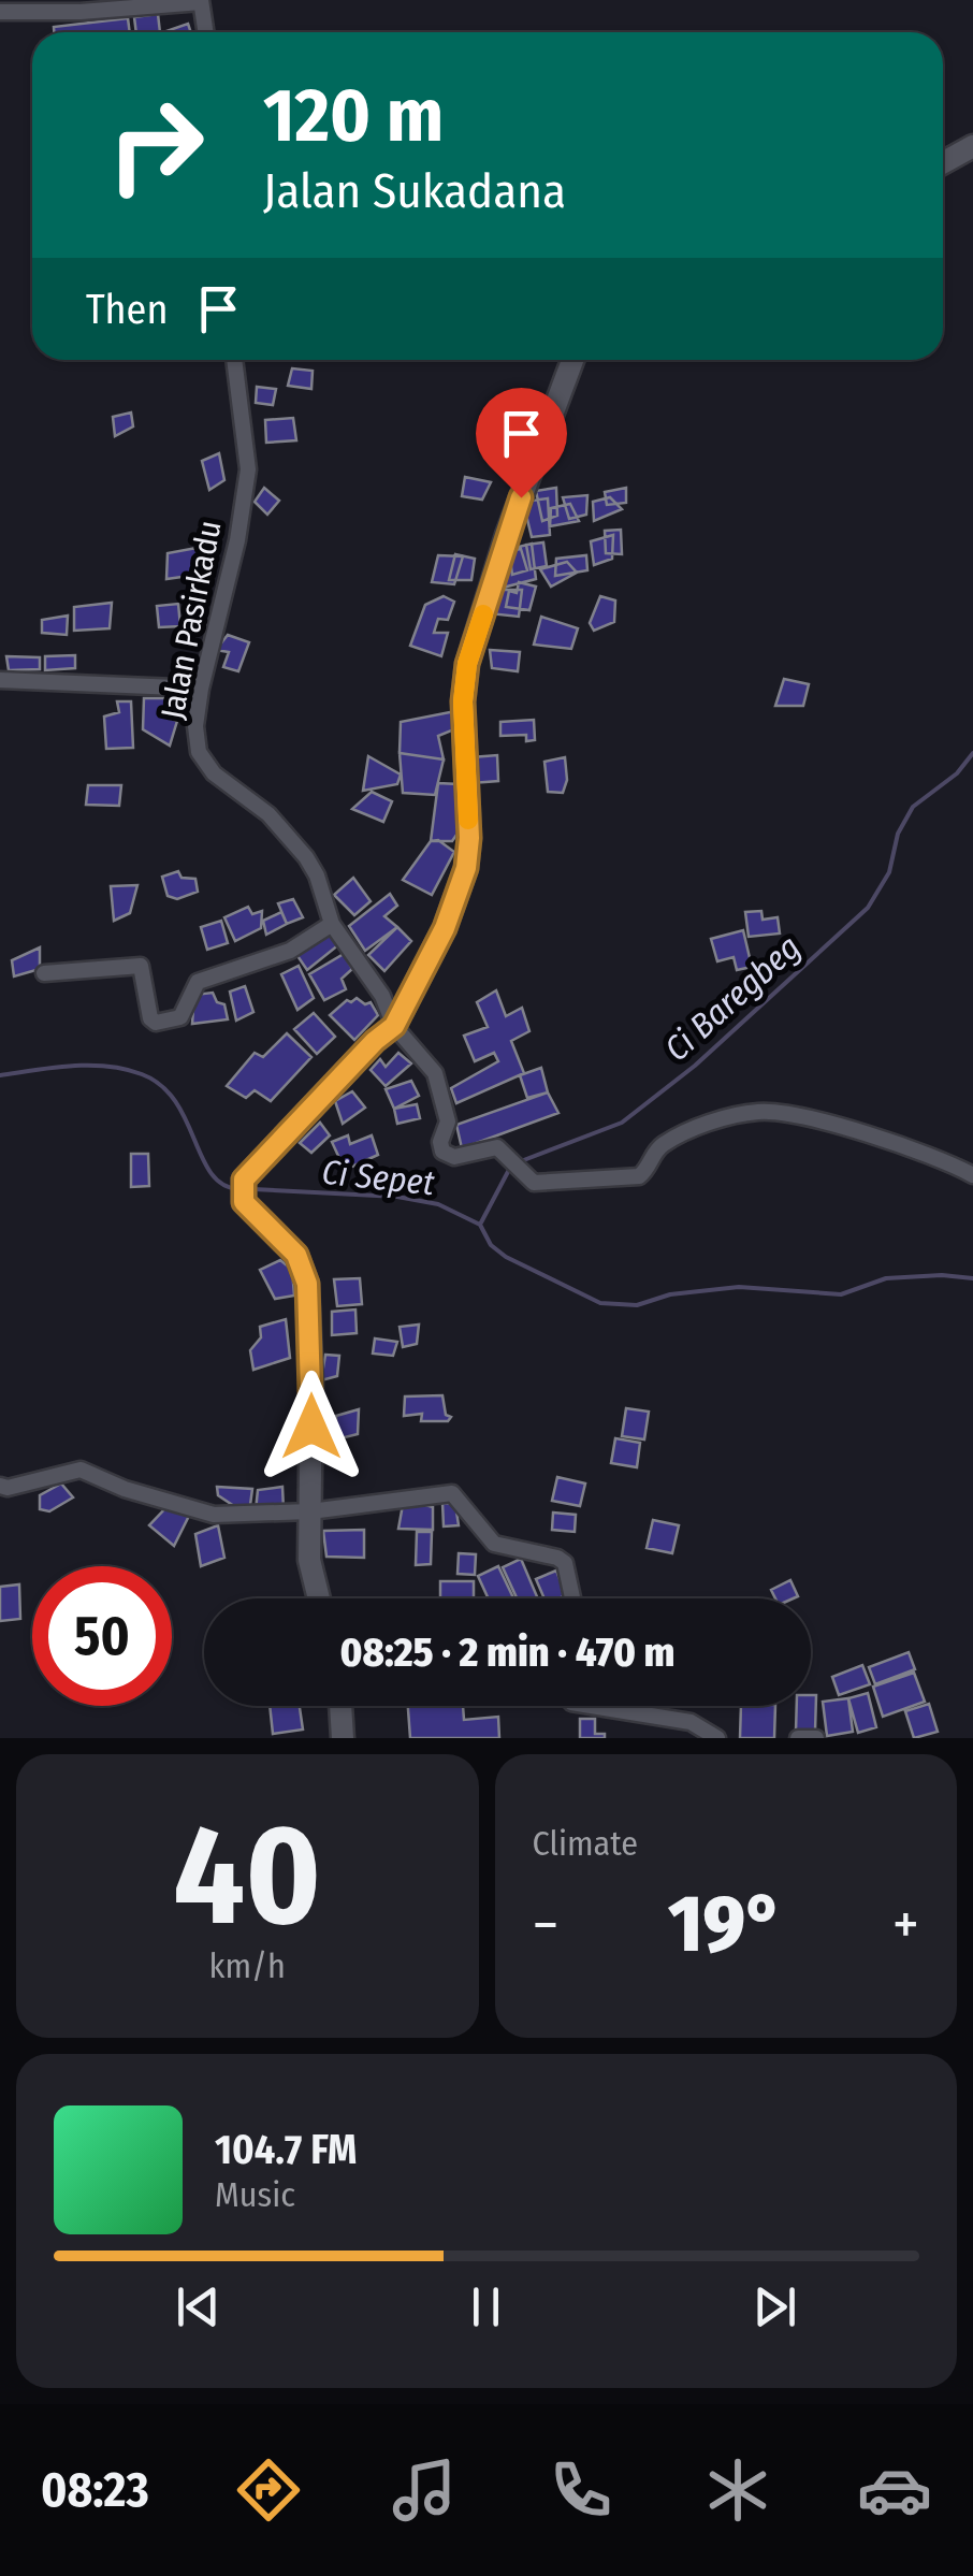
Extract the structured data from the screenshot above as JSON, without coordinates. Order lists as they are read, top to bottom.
{
  "streets": {
    "street": ["Jalan Pasirkadu"]
  },
  "water": ["Ci Baregbeg", "Ci Sepet"],
  "page": {
    "turn": ["120 m", "Jalan Sukadana"],
    "then": "Then",
    "limit": "50",
    "trip": "08:25 · 2 min · 470 m",
    "tile": [
      ["40", "km/h"],
      "Climate"
    ],
    "heat": ["−", "19°", "+"],
    "song": ["104.7 FM", "Music"],
    "tabs": "08:23"
  }
}
